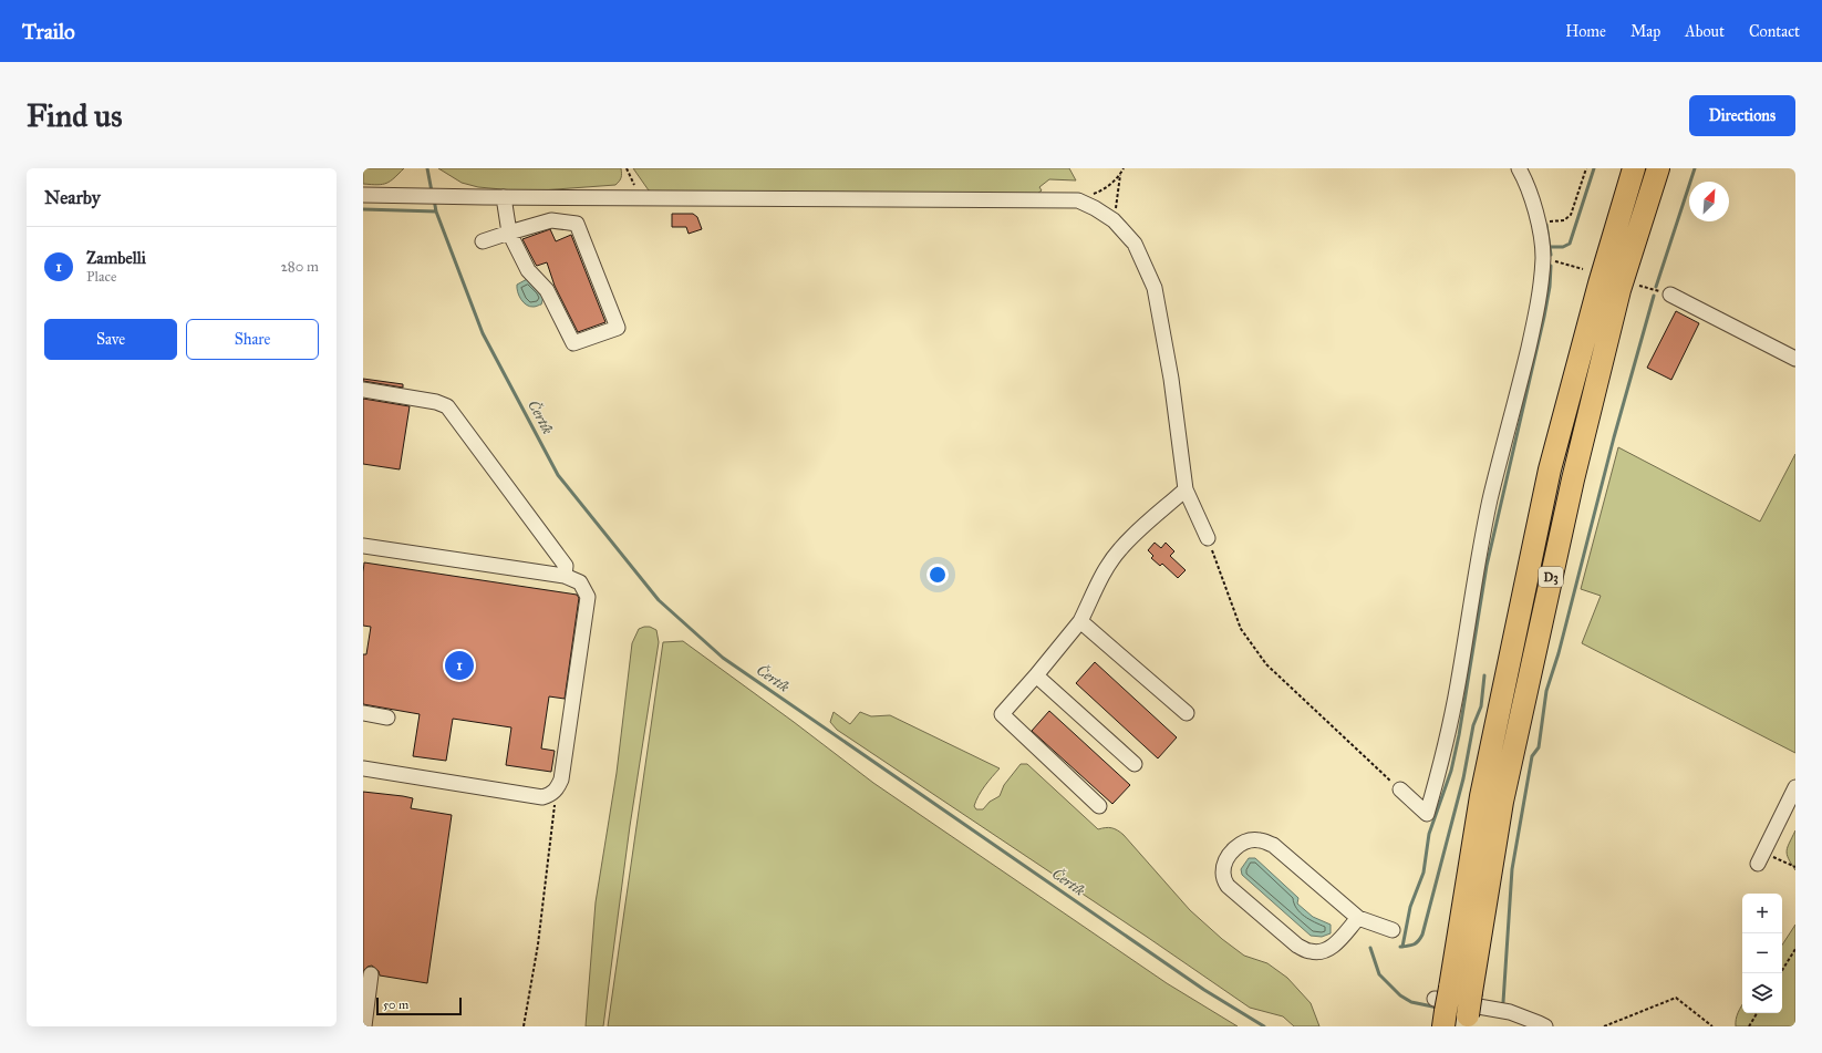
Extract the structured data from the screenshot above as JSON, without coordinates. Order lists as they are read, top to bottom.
{
  "streets": {
    "highway": ["D3"]
  },
  "water": ["Čertík"],
  "scale_bar": "50 m",
  "north": "top right",
  "page": {
    "header": "Trailo",
    "nav": [
      "Home",
      "Map",
      "About",
      "Contact"
    ],
    "buttons": [
      "Directions",
      ["Save", "Share"]
    ],
    "title": "Find us",
    "heading": "Nearby",
    "list": [
      {
        "mark": "1",
        "name": "Zambelli",
        "note": "Place",
        "value": "280 m"
      }
    ],
    "pins": "1",
    "map_buttons": ["+", "−"],
    "scale": "50 m"
  }
}
